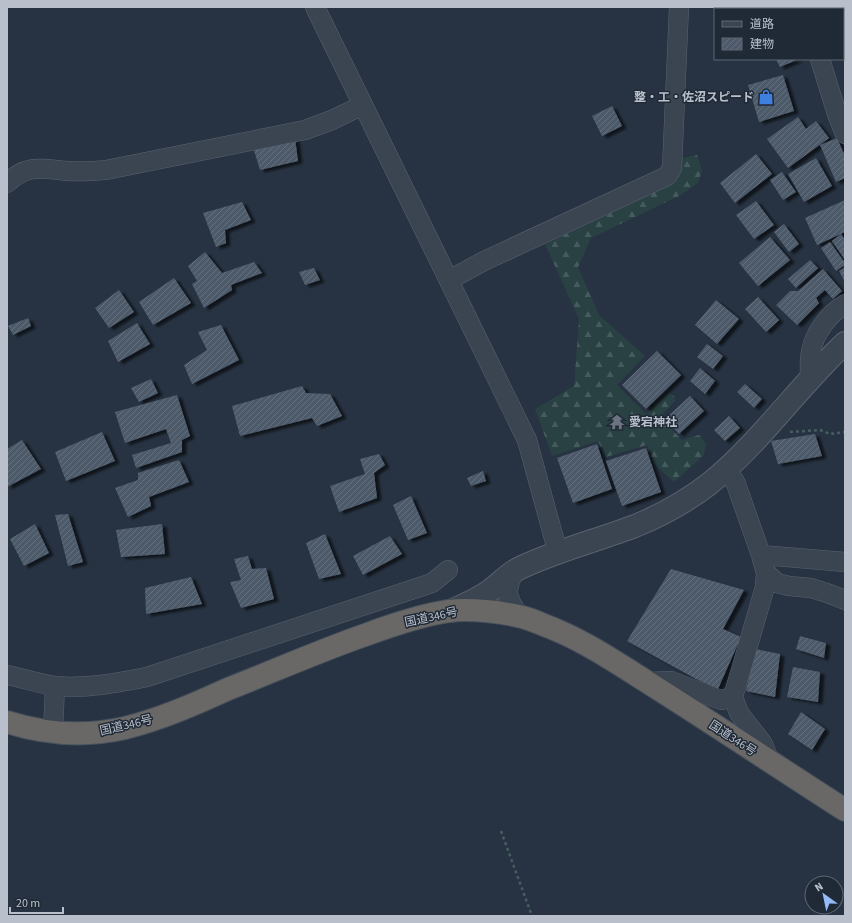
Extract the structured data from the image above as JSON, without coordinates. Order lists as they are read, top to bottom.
{
  "streets": {
    "highway": ["国道346号"]
  },
  "places": {
    "shop": ["整・工・佐沼スピード"],
    "temple": ["愛宕神社"]
  },
  "legend": ["道路", "建物"],
  "scale_bar": "20 m",
  "north": "top left"
}
